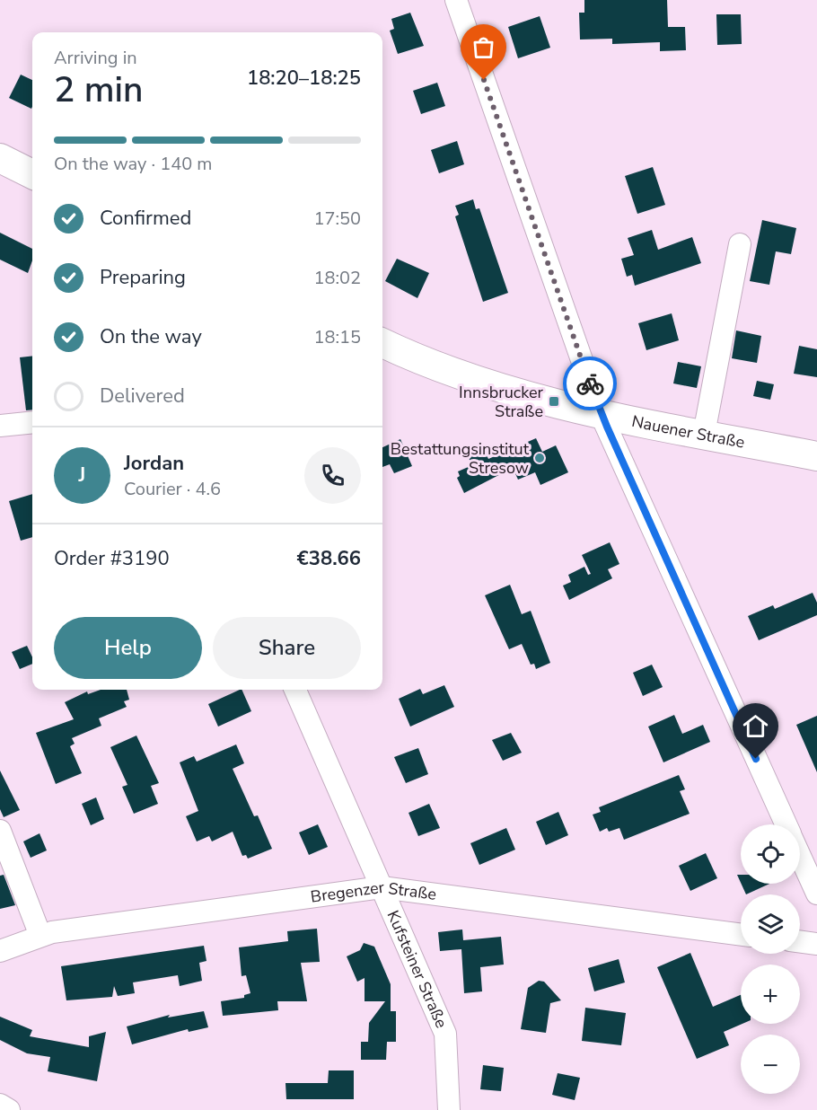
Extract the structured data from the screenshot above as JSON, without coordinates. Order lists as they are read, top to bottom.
{
  "streets": {
    "main road": ["Nauener Straße"],
    "street": ["Bregenzer Straße", "Kufsteiner Straße"]
  },
  "crossings": [
    ["Bregenzer Straße", "Kufsteiner Straße"]
  ],
  "places": {
    "transit": ["Innsbrucker Straße"],
    "other": ["Bestattungsinstitut Stresow"]
  },
  "page": {
    "heading": ["2 min", "Arriving in", "18:20–18:25"],
    "panel": [
      "Jordan",
      "Courier · 4.6",
      "Order #3190",
      "€38.66"
    ],
    "bar": "On the way · 140 m",
    "list": [
      ["Confirmed", "17:50"],
      ["Preparing", "18:02"],
      ["On the way", "18:15"],
      "Delivered"
    ],
    "round": "J",
    "buttons": ["Help", "Share"],
    "map_buttons": ["+", "−"]
  }
}
